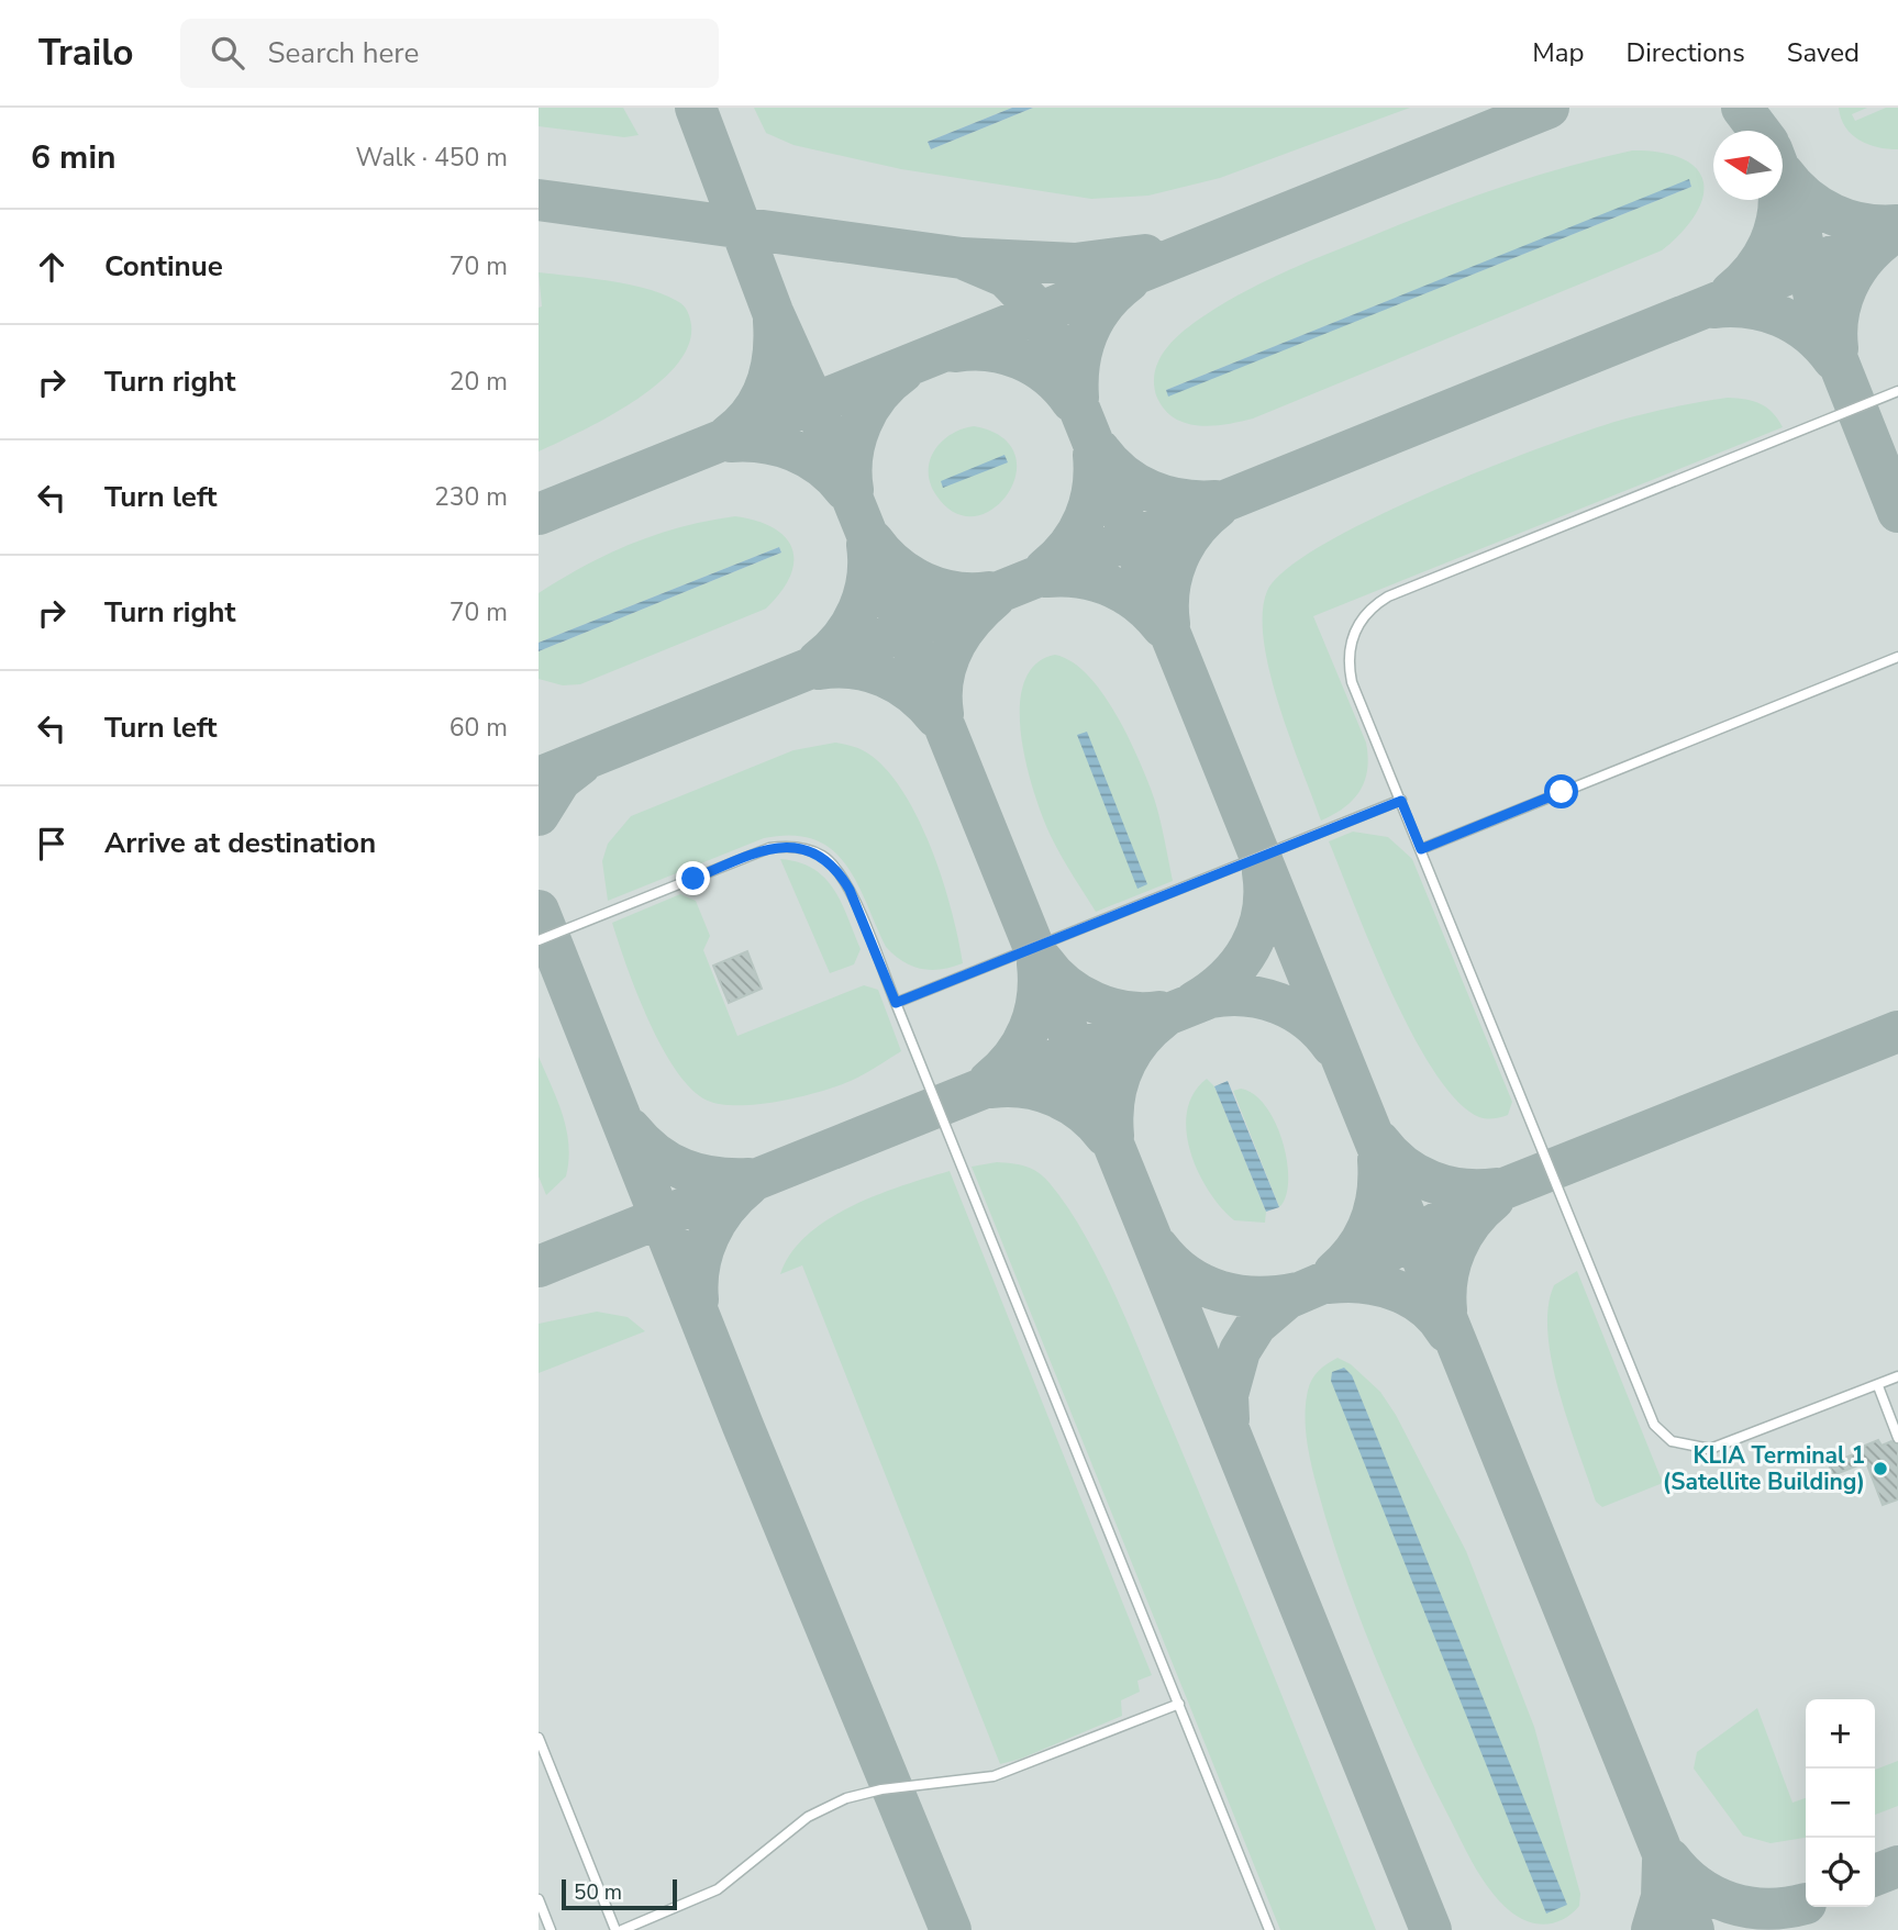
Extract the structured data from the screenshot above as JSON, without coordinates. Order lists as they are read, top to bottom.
{
  "places": ["KLIA Terminal 1 (Satellite Building)"],
  "scale_bar": "50 m",
  "north": "left",
  "page": {
    "header": "Trailo",
    "search": "Search here",
    "nav": ["Map", "Directions", "Saved"],
    "heading": ["6 min", "Walk · 450 m"],
    "list": [
      ["Continue", "70 m"],
      ["Turn right", "20 m"],
      ["Turn left", "230 m"],
      ["Turn right", "70 m"],
      ["Turn left", "60 m"],
      "Arrive at destination"
    ],
    "map_buttons": ["+", "−"],
    "scale": "50 m"
  }
}
